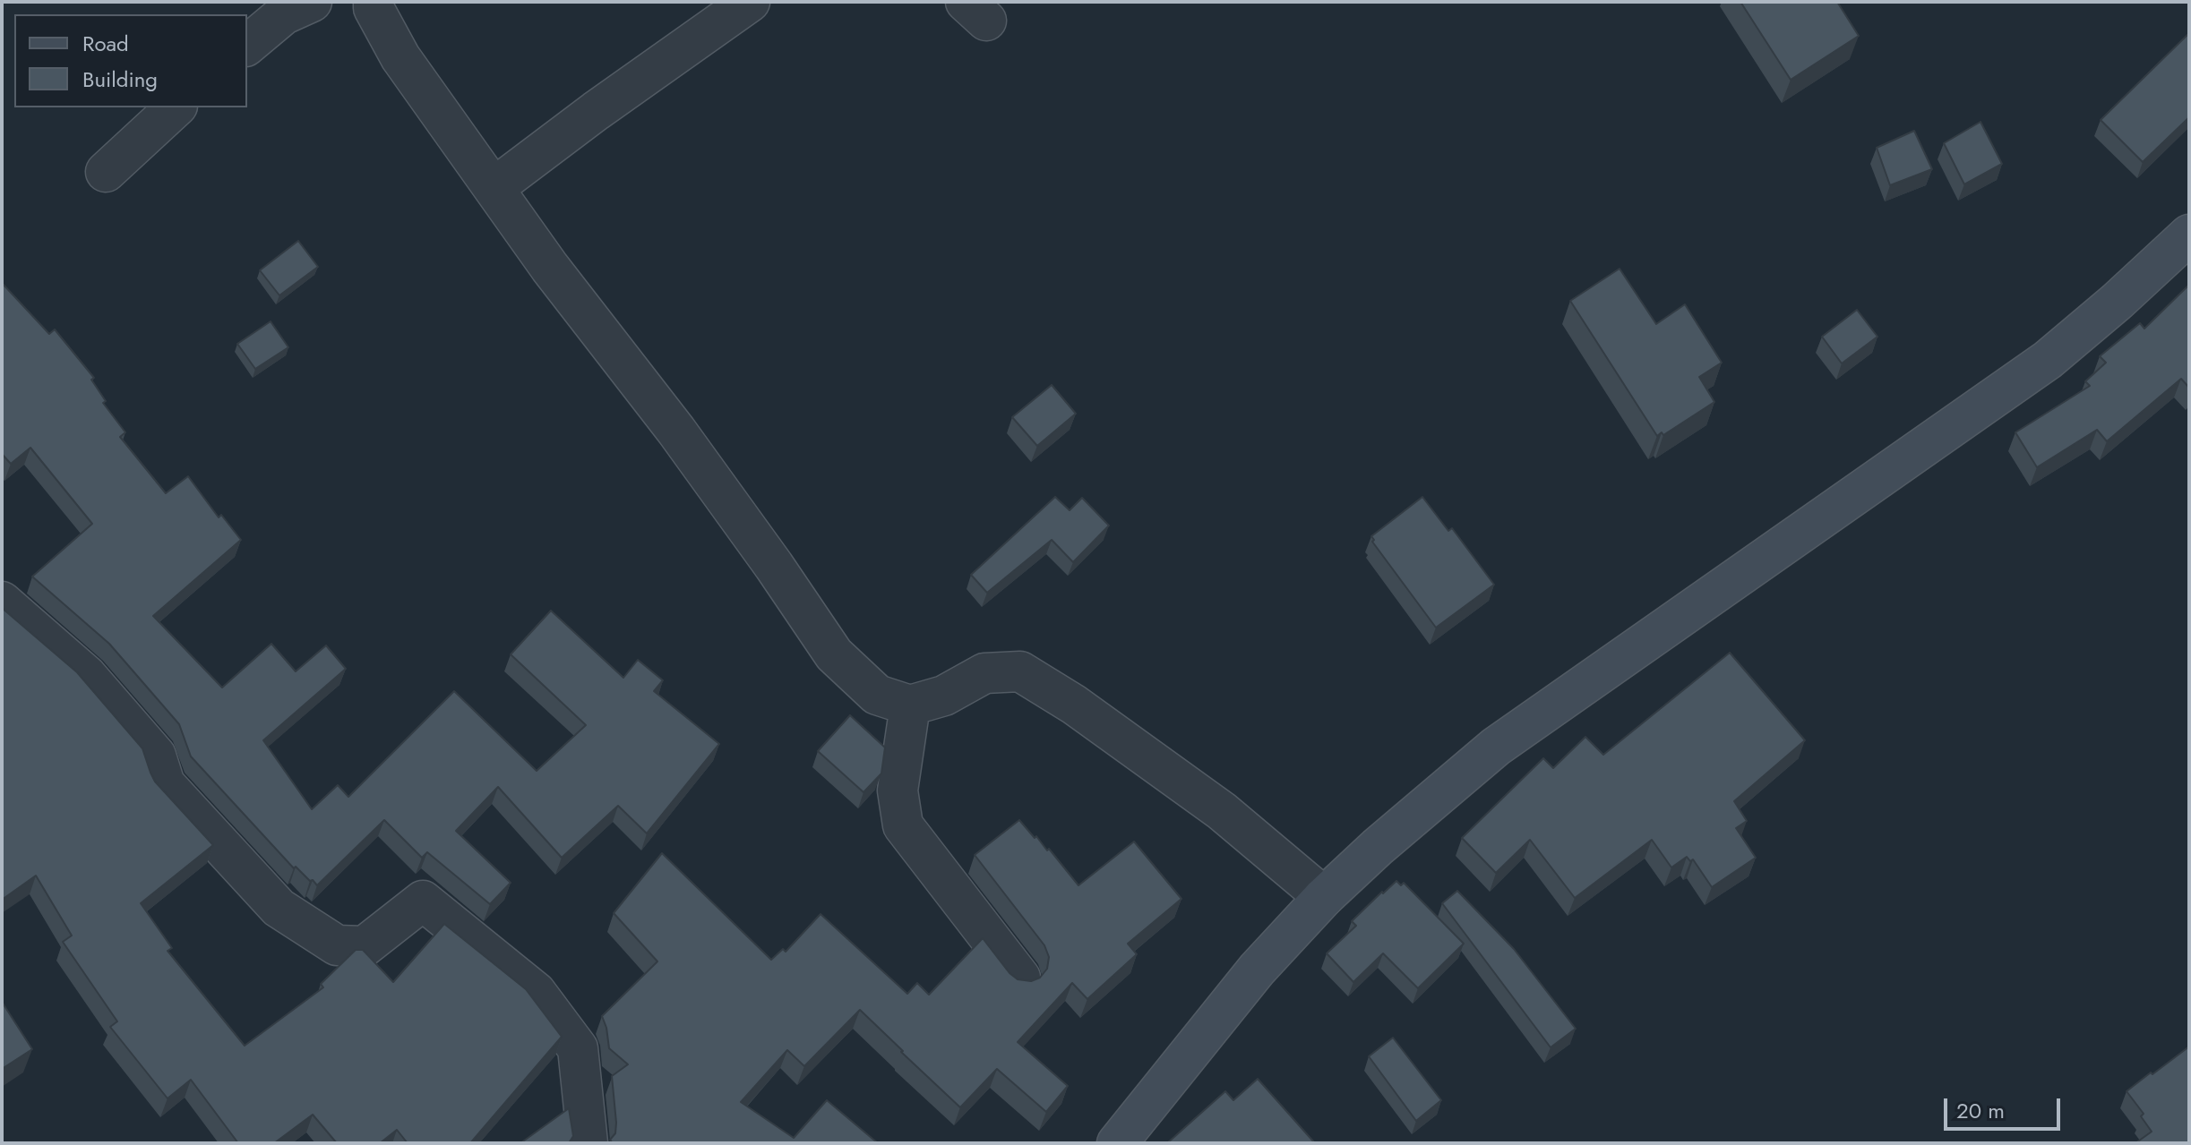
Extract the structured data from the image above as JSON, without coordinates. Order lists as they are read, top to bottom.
{
  "legend": ["Road", "Building"],
  "scale_bar": "20 m"
}
